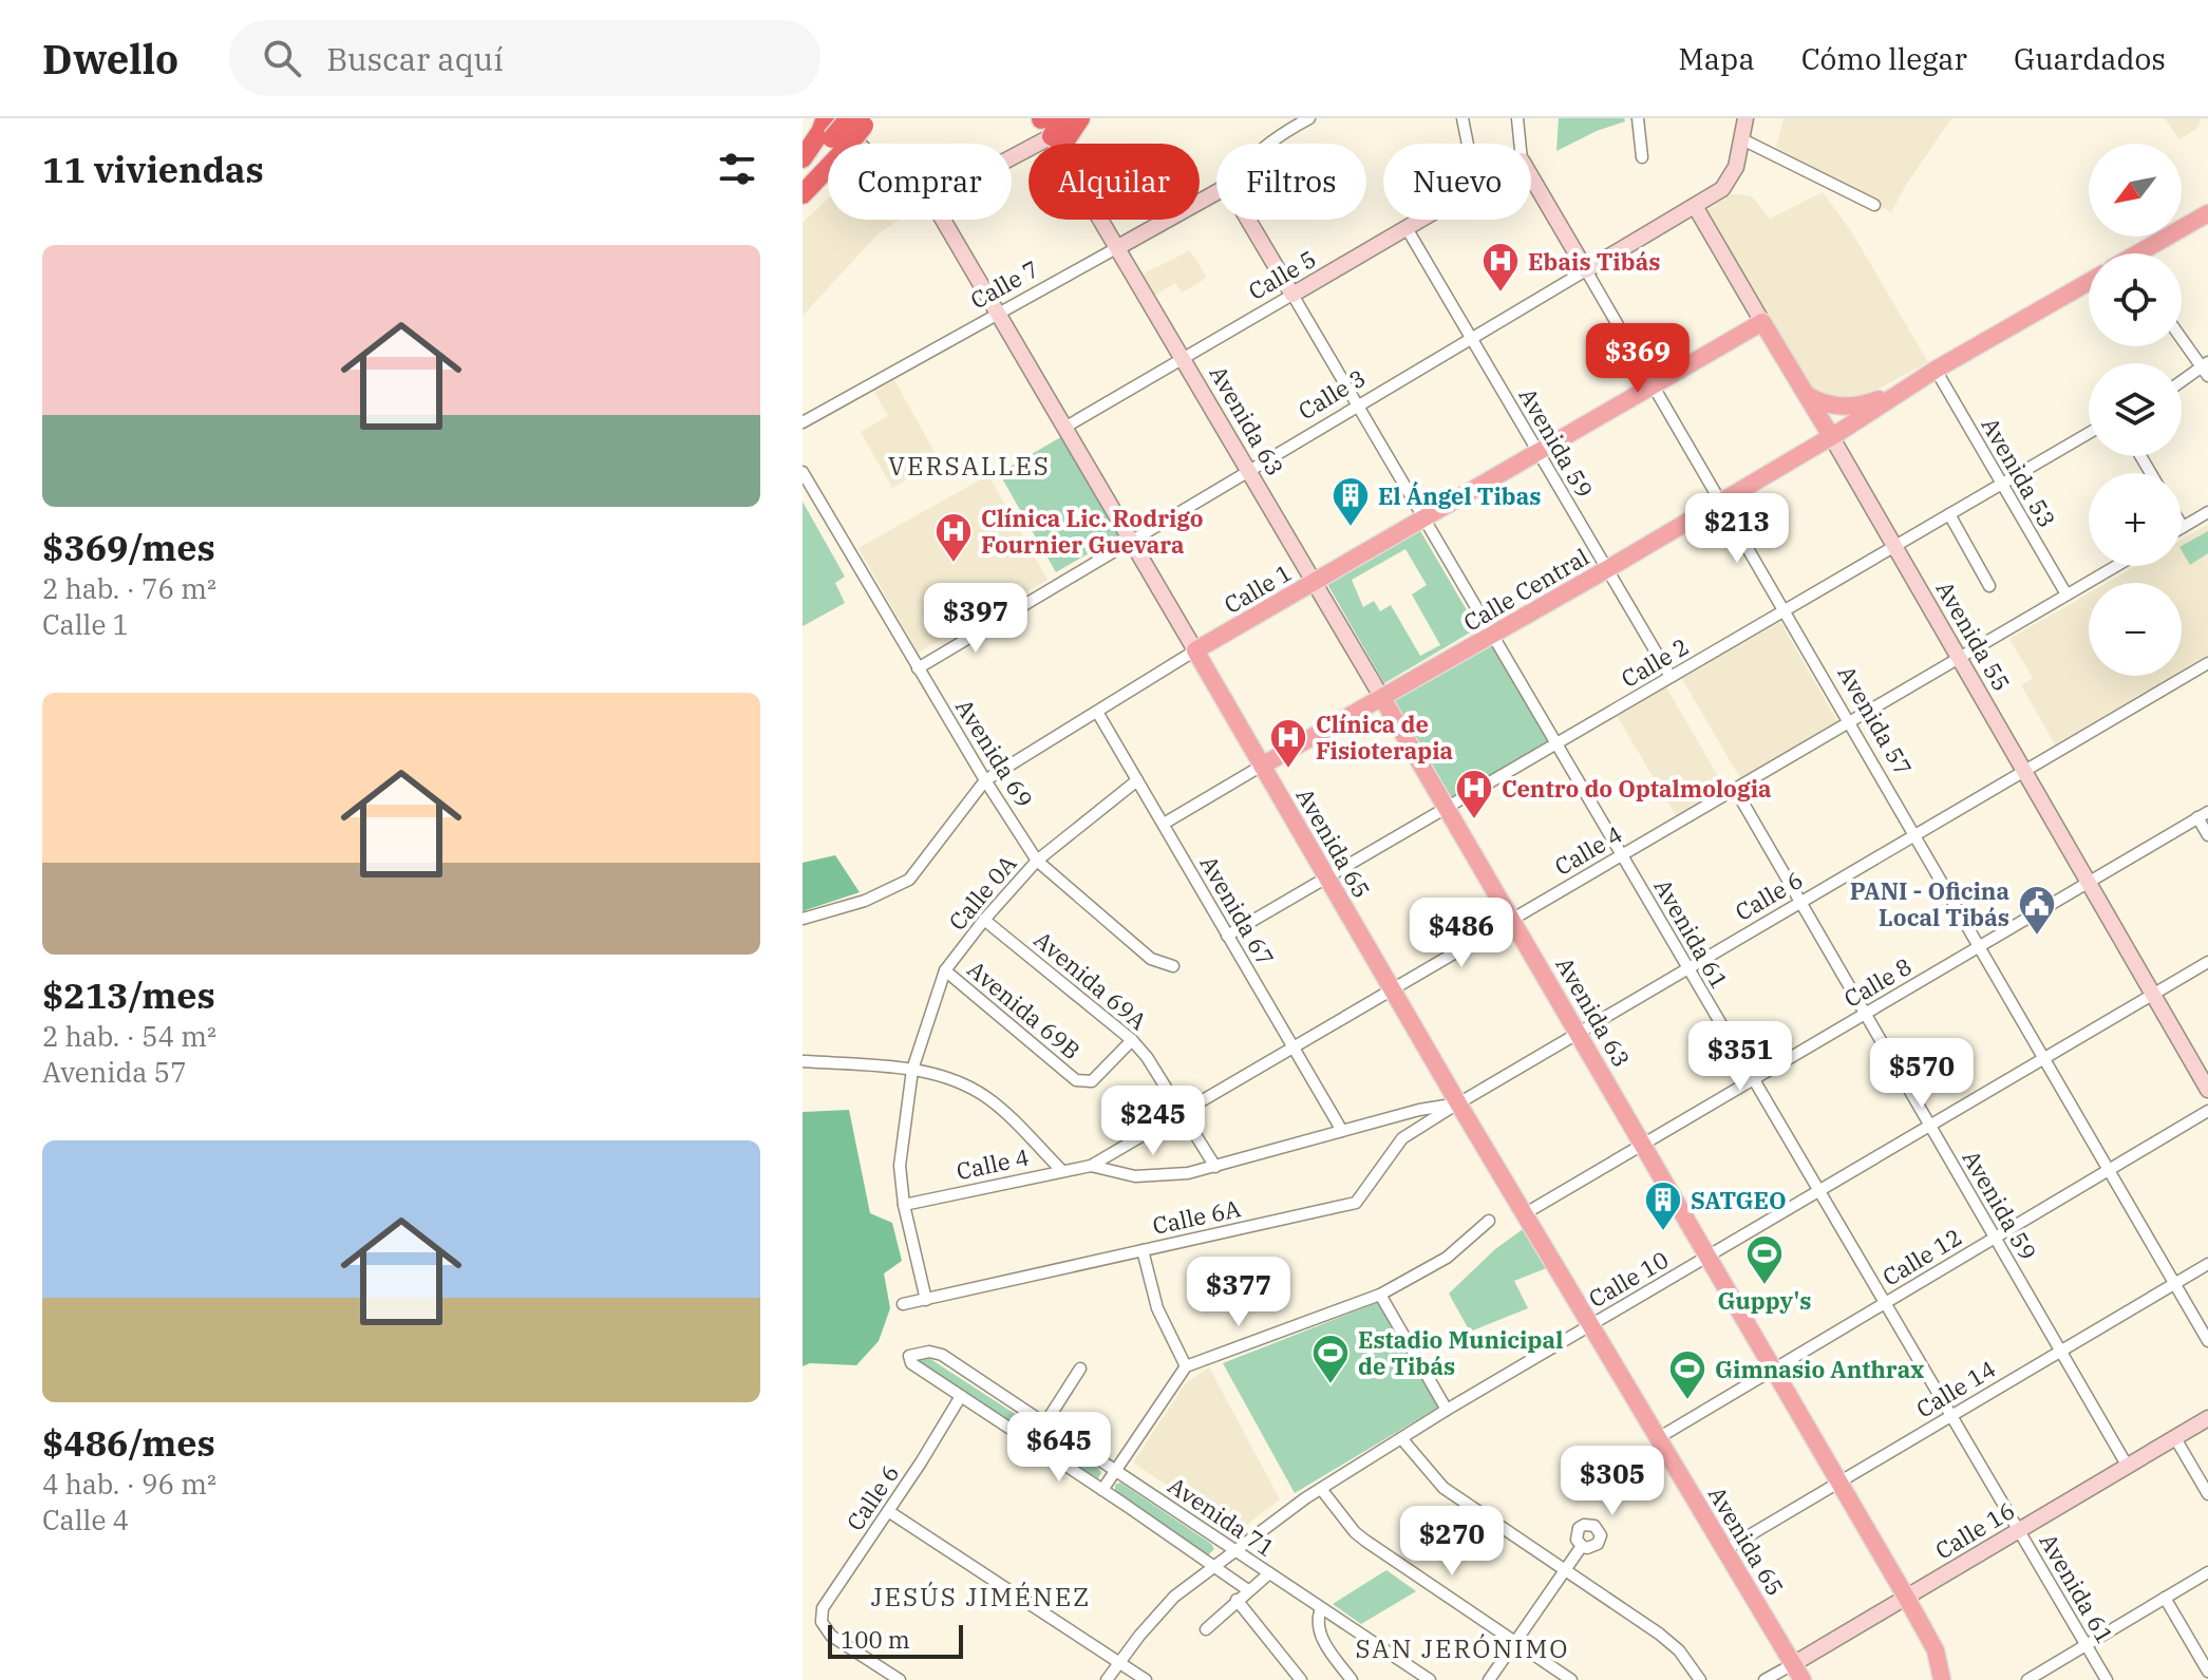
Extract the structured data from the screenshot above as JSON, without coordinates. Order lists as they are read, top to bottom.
{
  "streets": {
    "main road": [
      "Avenida 63",
      "Calle 1",
      "Calle Central",
      "Avenida 55",
      "Avenida 65"
    ],
    "street": [
      "Calle 5",
      "Calle 7",
      "Calle 3",
      "Avenida 59",
      "Avenida 53",
      "Calle 2",
      "Avenida 57",
      "Avenida 69",
      "Calle 4",
      "Calle 0A",
      "Calle 6",
      "Avenida 67",
      "Avenida 61",
      "Avenida 69A",
      "Calle 8",
      "Avenida 69B",
      "Calle 6A",
      "Calle 12",
      "Calle 10",
      "Calle 14",
      "Avenida 71",
      "Calle 16"
    ]
  },
  "crossings": [
    ["Calle 5", "Avenida 63"],
    ["Calle 5", "Avenida 59"],
    ["Calle 5", "Avenida 65"],
    ["Calle 5", "Avenida 61"],
    ["Calle 7", "Avenida 63"],
    ["Calle 7", "Avenida 65"],
    ["Calle 3", "Avenida 63"],
    ["Calle 3", "Avenida 59"],
    ["Calle 3", "Avenida 55"],
    ["Calle 3", "Avenida 57"],
    ["Calle 3", "Avenida 69"],
    ["Calle 3", "Avenida 65"],
    ["Calle 3", "Avenida 61"],
    ["Avenida 63", "Calle 1"],
    ["Avenida 63", "Calle Central"],
    ["Avenida 63", "Calle 2"],
    ["Avenida 63", "Calle 4"],
    ["Avenida 63", "Calle 6"],
    ["Avenida 63", "Calle 8"],
    ["Avenida 63", "Calle 12"],
    ["Avenida 63", "Calle 10"],
    ["Avenida 63", "Calle 14"],
    ["Avenida 63", "Calle 16"],
    ["Avenida 59", "Calle 1"],
    ["Avenida 59", "Calle Central"],
    ["Avenida 59", "Calle 2"],
    ["Avenida 59", "Calle 4"],
    ["Avenida 59", "Calle 6"],
    ["Avenida 59", "Calle 8"],
    ["Avenida 59", "Calle 12"],
    ["Avenida 59", "Calle 10"],
    ["Avenida 59", "Calle 14"],
    ["Avenida 59", "Calle 16"],
    ["Avenida 53", "Calle Central"],
    ["Avenida 53", "Calle 2"],
    ["Avenida 53", "Calle 4"],
    ["Calle 1", "Avenida 55"],
    ["Calle 1", "Avenida 57"],
    ["Calle 1", "Avenida 69"],
    ["Calle 1", "Avenida 65"],
    ["Calle 1", "Avenida 67"],
    ["Calle 1", "Avenida 61"],
    ["Calle Central", "Avenida 55"],
    ["Calle Central", "Avenida 57"],
    ["Calle Central", "Avenida 65"],
    ["Calle Central", "Avenida 67"],
    ["Calle Central", "Avenida 61"],
    ["Avenida 55", "Calle 2"],
    ["Avenida 55", "Calle 4"],
    ["Avenida 55", "Calle 6"],
    ["Avenida 55", "Calle 8"],
    ["Avenida 55", "Calle 10"],
    ["Calle 2", "Avenida 57"],
    ["Calle 2", "Avenida 65"],
    ["Calle 2", "Avenida 67"],
    ["Calle 2", "Avenida 61"],
    ["Avenida 57", "Calle 4"],
    ["Avenida 57", "Calle 6"],
    ["Avenida 57", "Calle 8"],
    ["Avenida 57", "Calle 12"],
    ["Avenida 57", "Calle 10"],
    ["Avenida 57", "Calle 14"],
    ["Avenida 69", "Calle 0A"],
    ["Avenida 65", "Calle 4"],
    ["Avenida 65", "Calle 6"],
    ["Avenida 65", "Calle 8"],
    ["Avenida 65", "Calle 6A"],
    ["Avenida 65", "Calle 12"],
    ["Avenida 65", "Calle 10"],
    ["Avenida 65", "Calle 14"],
    ["Avenida 65", "Calle 16"],
    ["Calle 4", "Calle 6"],
    ["Calle 4", "Avenida 67"],
    ["Calle 4", "Avenida 61"],
    ["Calle 4", "Avenida 69A"],
    ["Calle 0A", "Avenida 67"],
    ["Calle 0A", "Avenida 69A"],
    ["Calle 0A", "Avenida 69B"],
    ["Calle 6", "Avenida 67"],
    ["Calle 6", "Avenida 61"],
    ["Calle 6", "Avenida 69A"],
    ["Calle 6", "Calle 6A"],
    ["Calle 6", "Avenida 71"],
    ["Avenida 61", "Calle 8"],
    ["Avenida 61", "Calle 12"],
    ["Avenida 61", "Calle 10"],
    ["Avenida 61", "Calle 14"],
    ["Avenida 61", "Calle 16"],
    ["Avenida 69A", "Avenida 69B"],
    ["Calle 10", "Avenida 71"]
  ],
  "districts": ["VERSALLES", "JESÚS JIMÉNEZ", "SAN JERÓNIMO"],
  "places": {
    "hospital": [
      "Ebais Tibás",
      "Clínica Lic. Rodrigo Fournier Guevara",
      "Clínica de Fisioterapia",
      "Centro do Optalmologia"
    ],
    "building": ["El Ángel Tibas", "SATGEO"],
    "public building": ["PANI - Oficina Local Tibás"],
    "sports": ["Guppy's", "Estadio Municipal de Tibás", "Gimnasio Anthrax"]
  },
  "scale_bar": "100 m",
  "north": "bottom left",
  "page": {
    "header": "Dwello",
    "search": "Buscar aquí",
    "nav": ["Mapa", "Cómo llegar", "Guardados"],
    "heading": "11 viviendas",
    "map_buttons": ["+", "−"],
    "chip": [
      "Comprar",
      "Alquilar",
      "Filtros",
      "Nuevo"
    ],
    "list": [
      {
        "name": "$369/mes",
        "note": "2 hab. · 76 m² · Calle 1"
      },
      {
        "name": "$213/mes",
        "note": "2 hab. · 54 m² · Avenida 57"
      },
      {
        "name": "$486/mes",
        "note": "4 hab. · 96 m² · Calle 4"
      }
    ],
    "price": [
      "$369",
      "$213",
      "$397",
      "$486",
      "$351",
      "$570",
      "$245",
      "$377",
      "$645",
      "$305",
      "$270"
    ],
    "scale": "100 m"
  }
}
